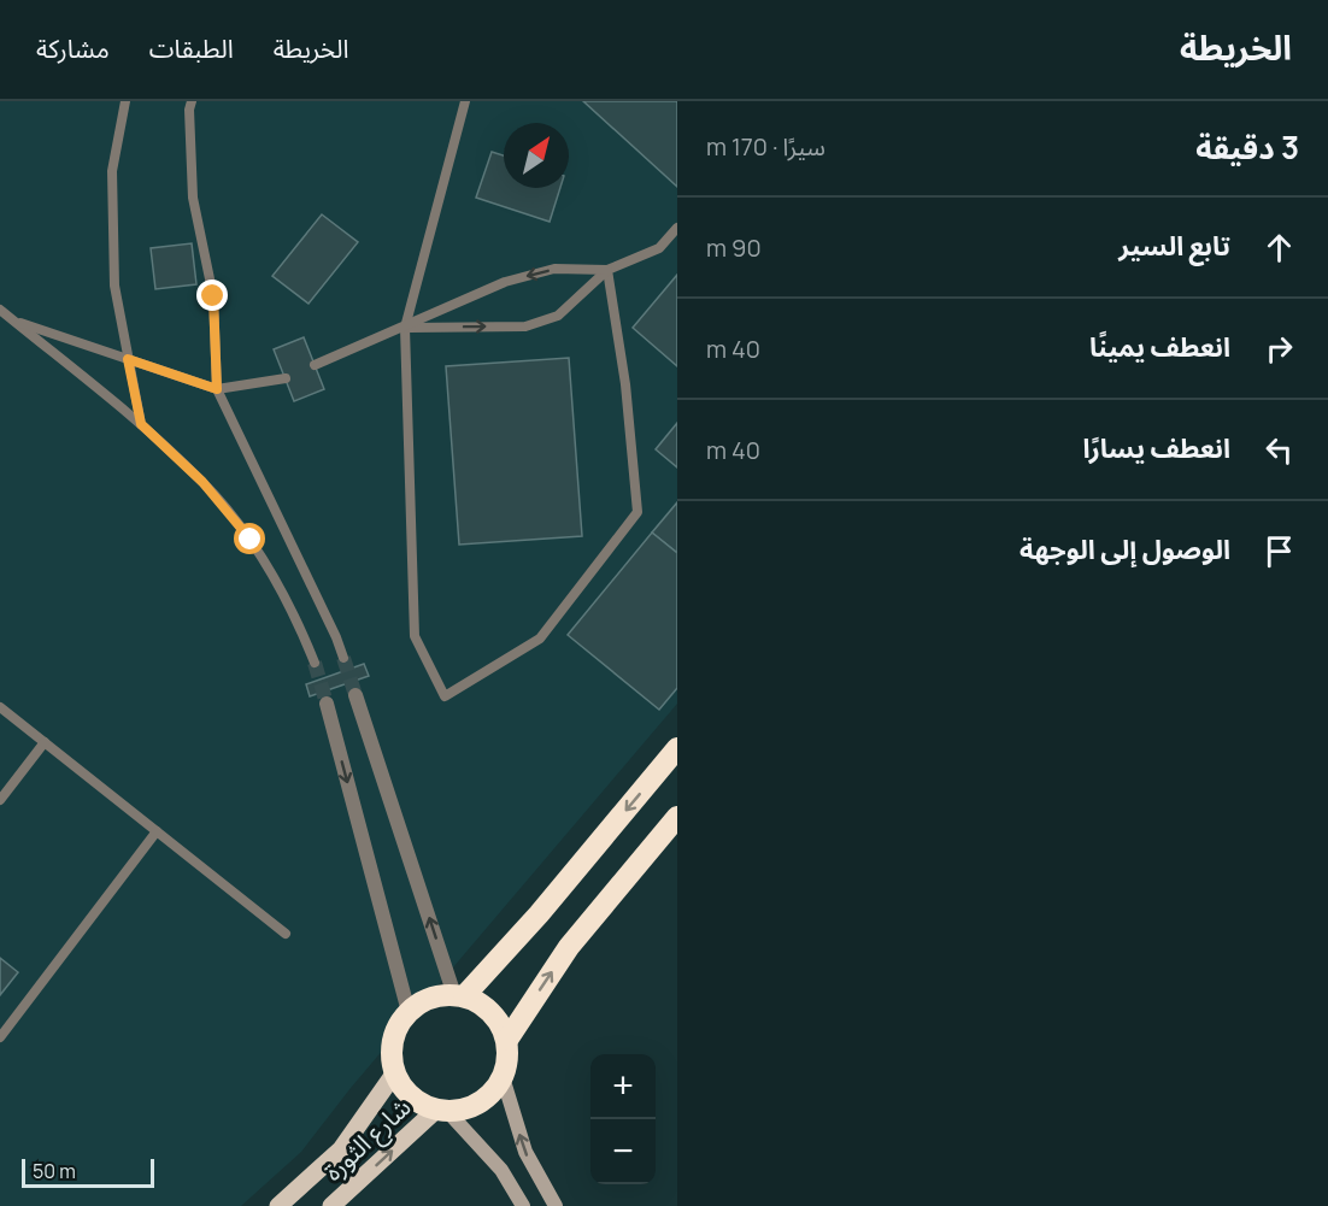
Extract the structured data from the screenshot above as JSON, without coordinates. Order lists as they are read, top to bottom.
{
  "streets": {
    "main road": ["شارع الثورة"]
  },
  "scale_bar": "50 m",
  "north": "top right",
  "page": {
    "header": "الخريطة",
    "nav": ["الخريطة", "الطبقات", "مشاركة"],
    "heading": ["3 دقيقة", "سيرًا · 170 m"],
    "list": [
      ["تابع السير", "90 m"],
      ["انعطف يمينًا", "40 m"],
      ["انعطف يسارًا", "40 m"],
      "الوصول إلى الوجهة"
    ],
    "map_buttons": ["+", "−"],
    "scale": "50 m"
  }
}
